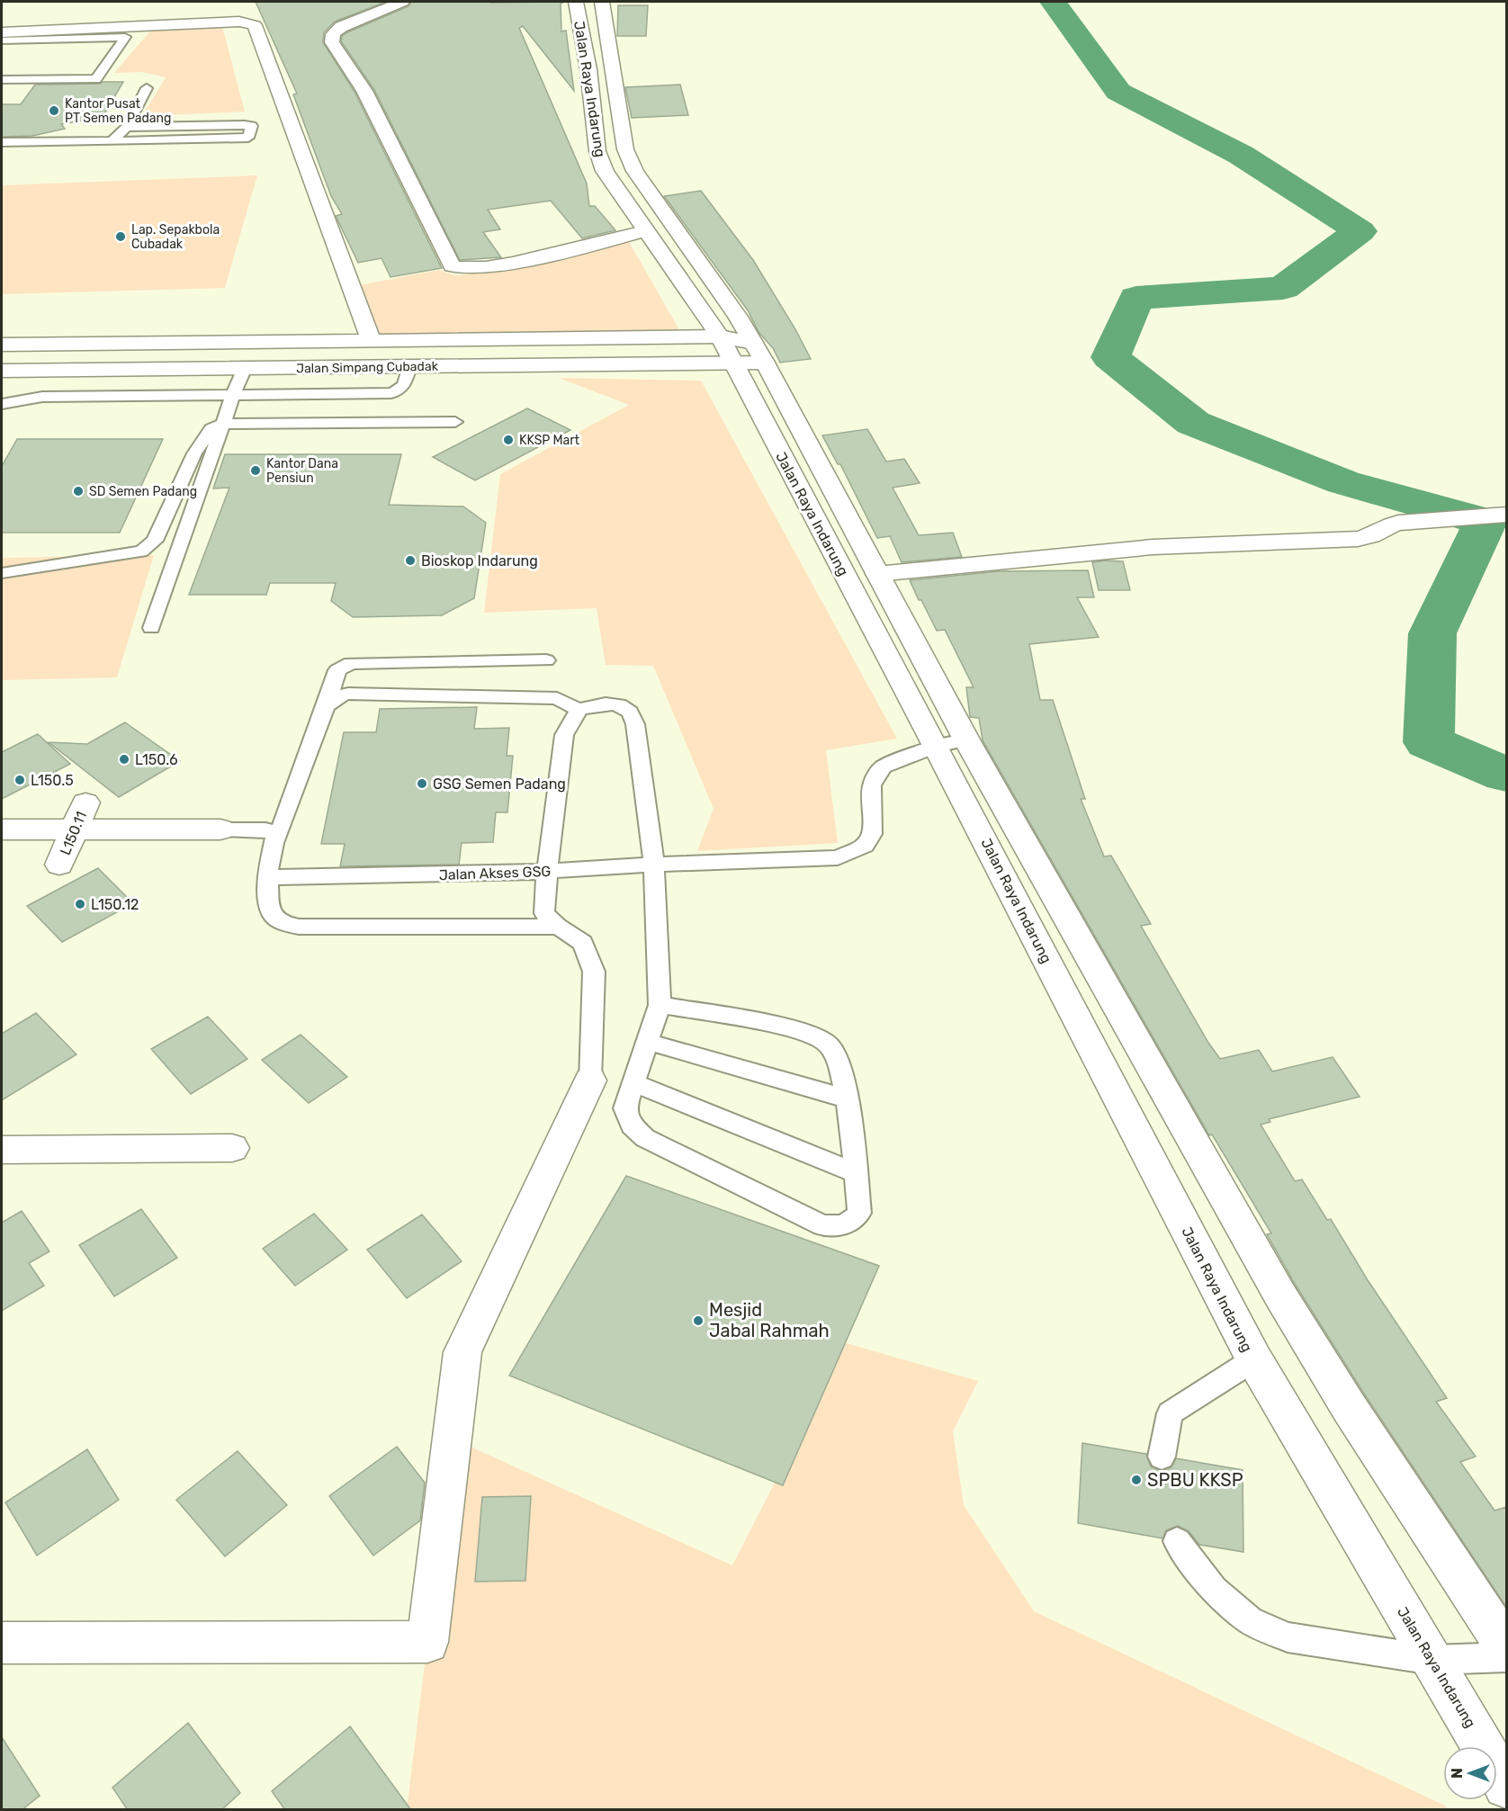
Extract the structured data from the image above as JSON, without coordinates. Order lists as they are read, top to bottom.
{
  "streets": {
    "main road": ["Jalan Raya Indarung", "Jalan Simpang Cubadak", "L150.11"],
    "lane": ["Jalan Akses GSG"]
  },
  "crossings": [
    ["Jalan Raya Indarung", "Jalan Simpang Cubadak"],
    ["Jalan Raya Indarung", "Jalan Akses GSG"]
  ],
  "places": [
    "Kantor Pusat PT Semen Padang",
    "Lap. Sepakbola Cubadak",
    "KKSP Mart",
    "Kantor Dana Pensiun",
    "SD Semen Padang",
    "Bioskop Indarung",
    "L150.6",
    "L150.5",
    "GSG Semen Padang",
    "L150.12",
    "Mesjid Jabal Rahmah",
    "SPBU KKSP"
  ],
  "north": "left"
}
